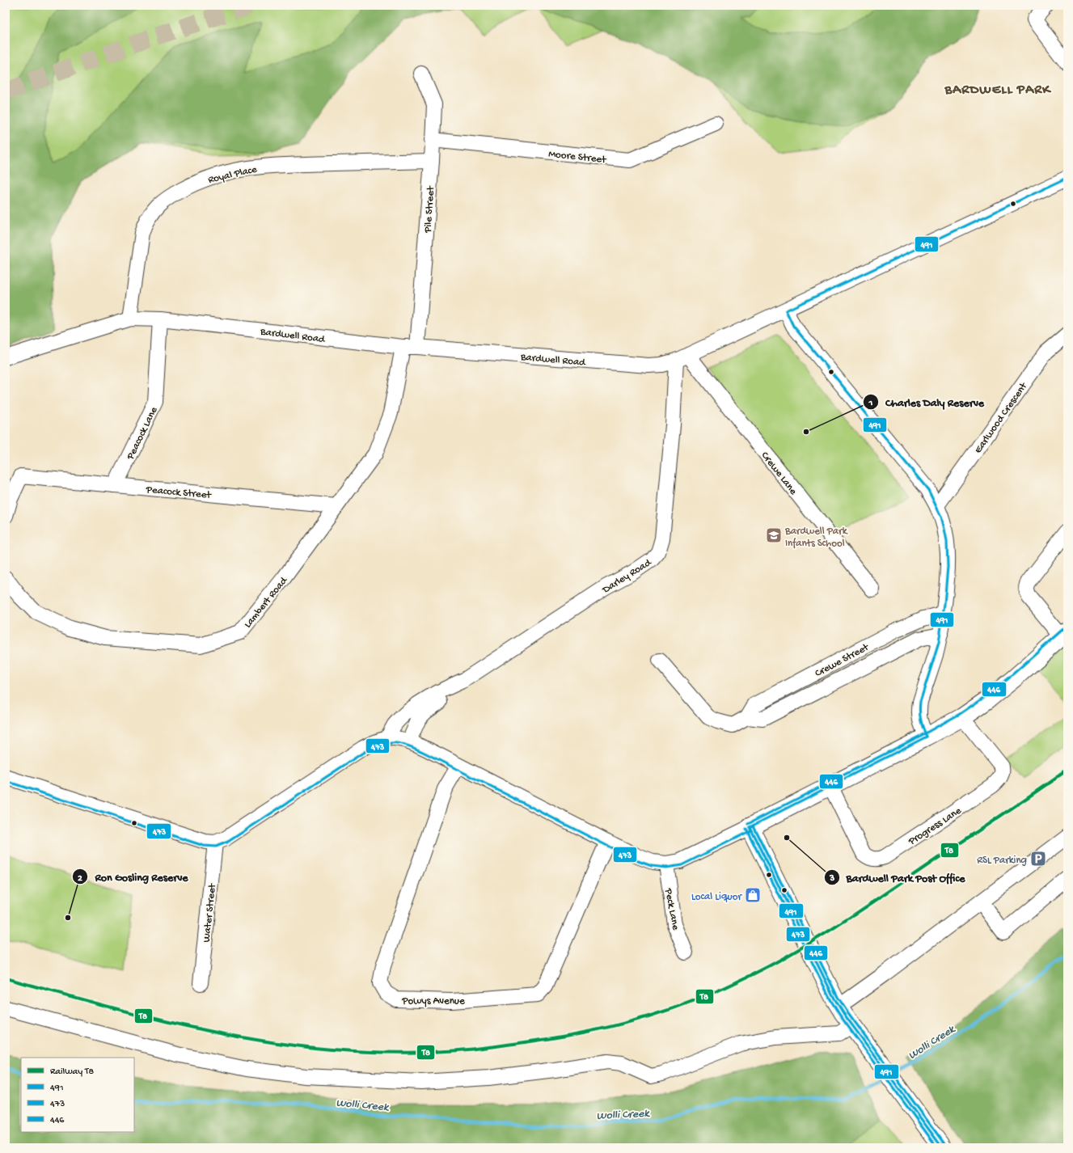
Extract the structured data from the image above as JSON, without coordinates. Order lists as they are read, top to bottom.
{
  "streets": {
    "street": [
      "Moore Street",
      "Royal Place",
      "Pile Street",
      "Bardwell Road",
      "Earlwood Crescent",
      "Peacock Lane",
      "Crewe Lane",
      "Peacock Street",
      "Darley Road",
      "Lambert Road",
      "Crewe Street",
      "Progress Lane",
      "Peck Lane",
      "Water Street",
      "Powys Avenue"
    ]
  },
  "crossings": [
    ["Moore Street", "Pile Street"],
    ["Royal Place", "Pile Street"],
    ["Royal Place", "Bardwell Road"],
    ["Pile Street", "Bardwell Road"],
    ["Bardwell Road", "Peacock Lane"],
    ["Bardwell Road", "Crewe Lane"],
    ["Bardwell Road", "Darley Road"],
    ["Bardwell Road", "Lambert Road"],
    ["Peacock Lane", "Peacock Street"],
    ["Crewe Lane", "Darley Road"],
    ["Peacock Street", "Lambert Road"]
  ],
  "districts": ["BARDWELL PARK"],
  "water": ["Wolli Creek"],
  "places": {
    "other": ["Charles Daly Reserve", "Bardwell Park Post Office", "Ron Gosling Reserve"],
    "school or university": ["Bardwell Park Infants School"],
    "parking": ["RSL Parking"],
    "shop": ["Local Liquor"]
  },
  "lines": [
    "transit line 491",
    "transit line 446",
    "transit line 473",
    "rail line T8"
  ],
  "legend": [
    "Railway T8",
    "491",
    "473",
    "446"
  ]
}
